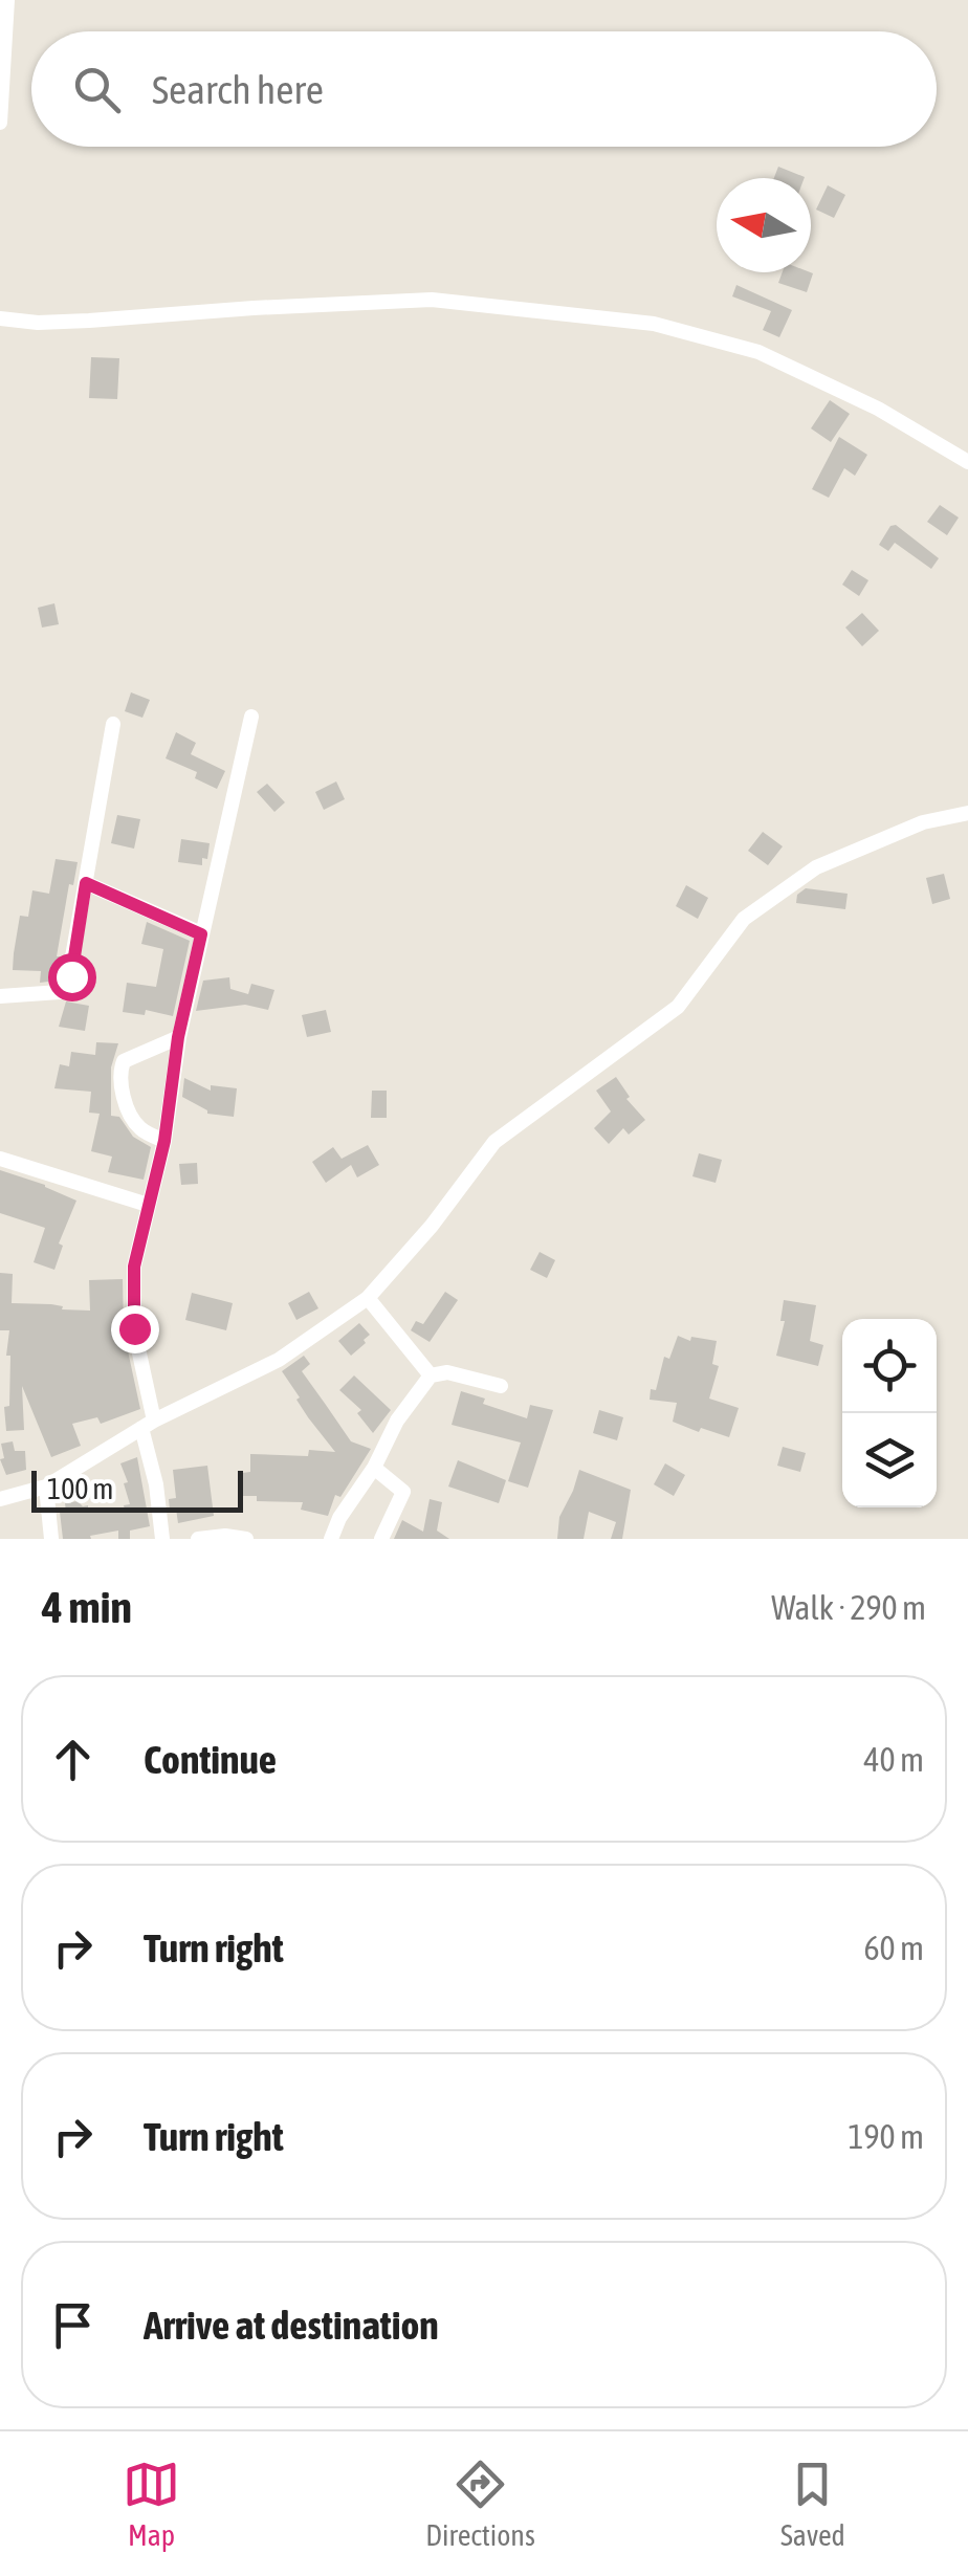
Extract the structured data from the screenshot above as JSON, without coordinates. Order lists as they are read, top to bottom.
{
  "scale_bar": "100 m",
  "north": "left",
  "page": {
    "search": "Search here",
    "scale": "100 m",
    "heading": ["4 min", "Walk · 290 m"],
    "list": [
      ["Continue", "40 m"],
      ["Turn right", "60 m"],
      ["Turn right", "190 m"],
      "Arrive at destination"
    ],
    "nav": ["Map", "Directions", "Saved"]
  }
}
